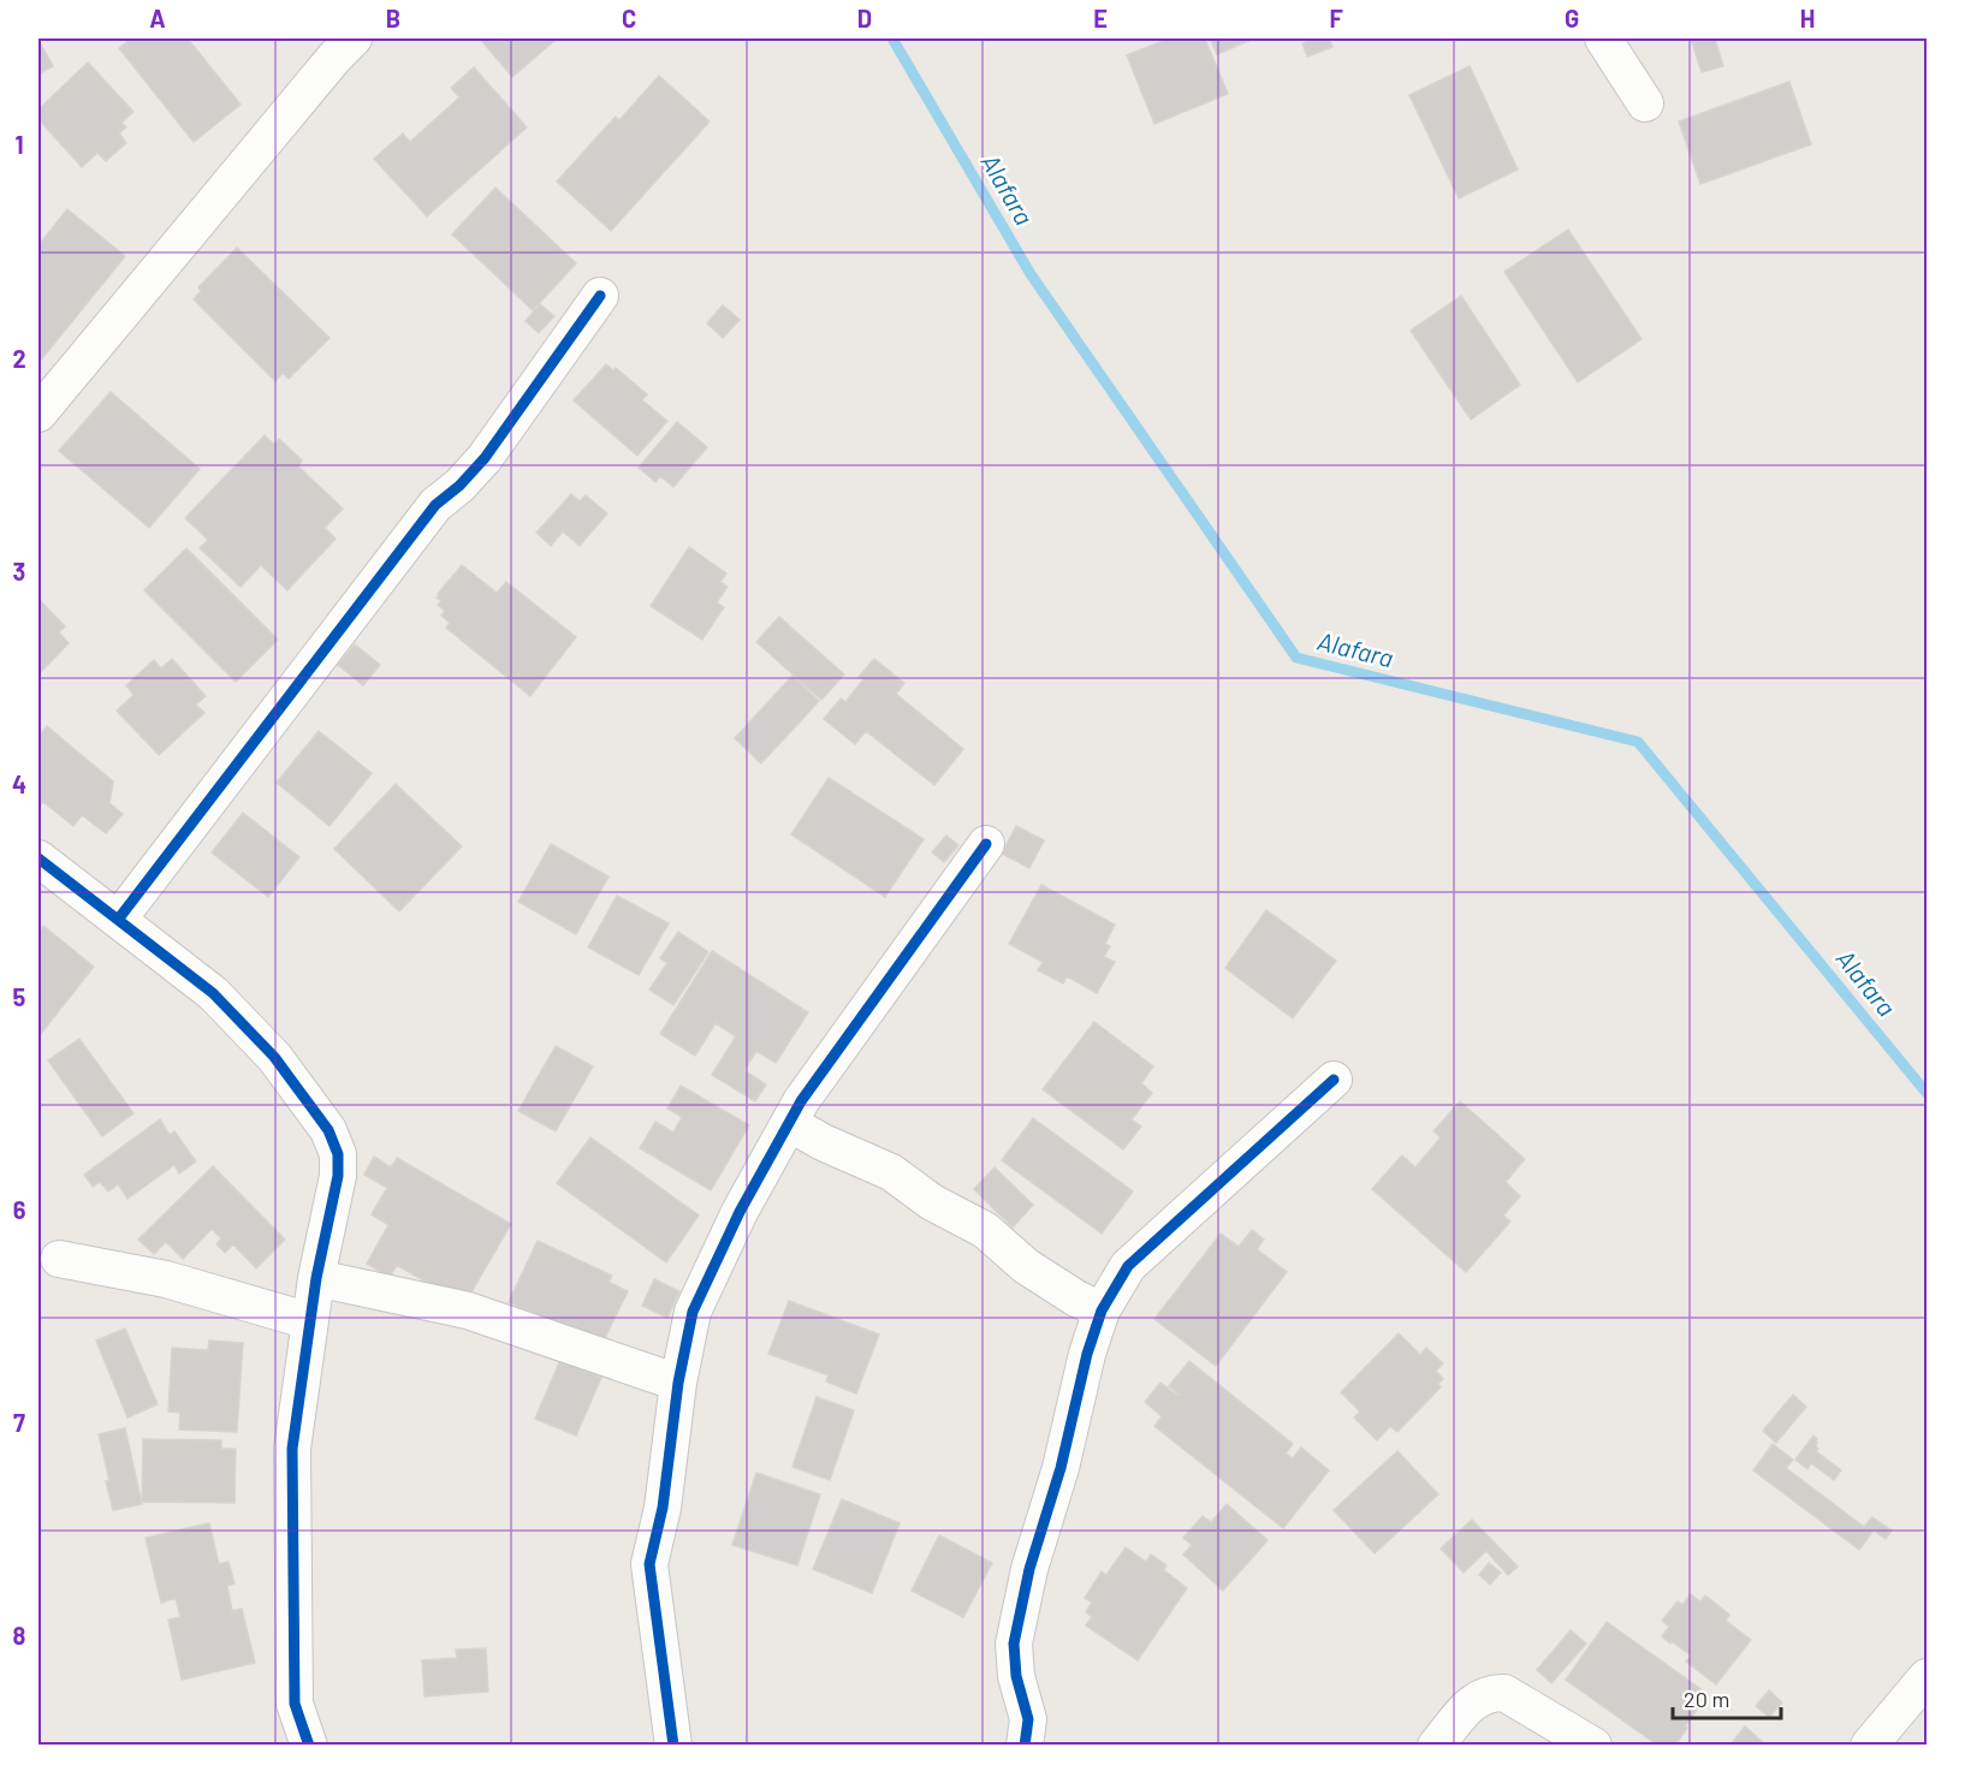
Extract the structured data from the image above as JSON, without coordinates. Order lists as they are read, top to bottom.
{
  "water": ["Alafara"],
  "scale_bar": "20 m",
  "grid": {
    "columns": [
      "A",
      "B",
      "C",
      "D",
      "E",
      "F",
      "G",
      "H"
    ],
    "rows": [
      "1",
      "2",
      "3",
      "4",
      "5",
      "6",
      "7",
      "8"
    ]
  }
}
